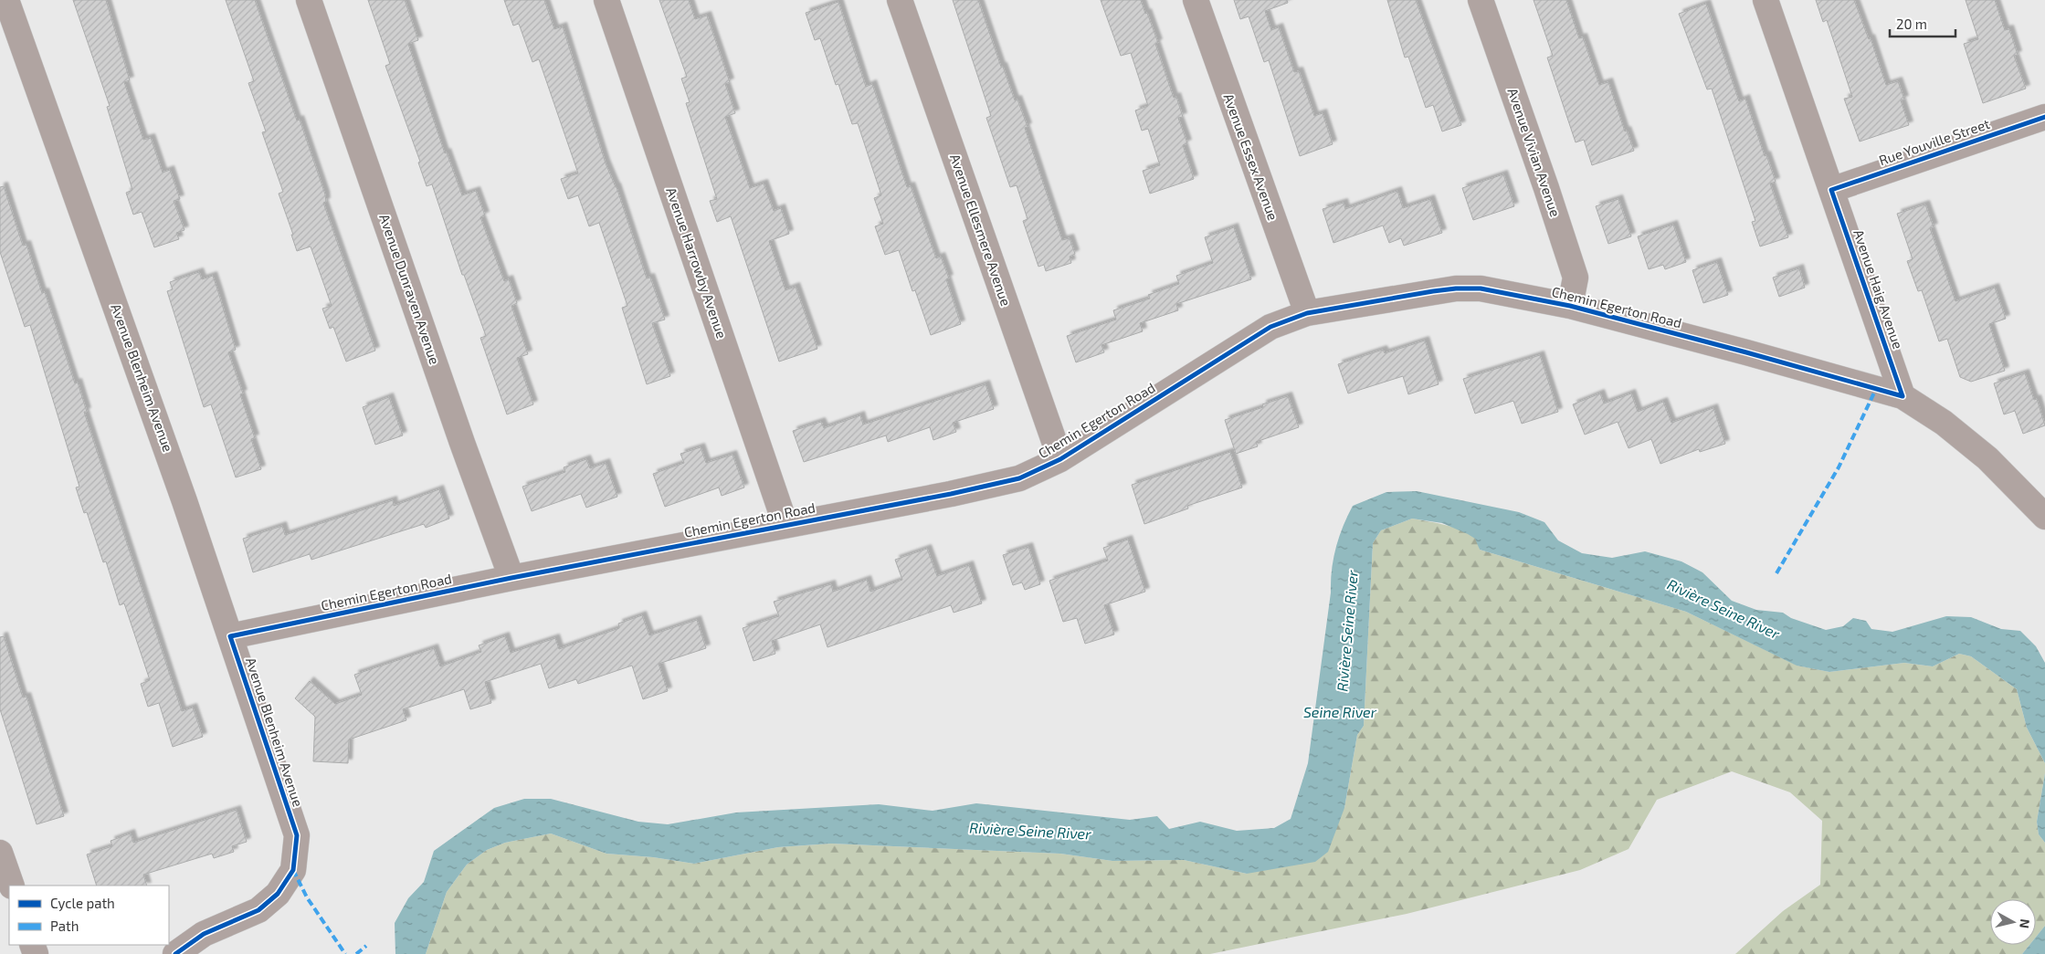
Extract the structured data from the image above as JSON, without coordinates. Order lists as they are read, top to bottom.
{
  "streets": {
    "street": [
      "Rue Youville Street",
      "Avenue Vivian Avenue",
      "Avenue Essex Avenue",
      "Avenue Ellesmere Avenue",
      "Avenue Harrowby Avenue",
      "Avenue Dunraven Avenue",
      "Avenue Haig Avenue",
      "Chemin Egerton Road",
      "Avenue Blenheim Avenue"
    ]
  },
  "crossings": [
    ["Rue Youville Street", "Avenue Haig Avenue"],
    ["Avenue Vivian Avenue", "Chemin Egerton Road"],
    ["Avenue Essex Avenue", "Chemin Egerton Road"],
    ["Avenue Ellesmere Avenue", "Chemin Egerton Road"],
    ["Avenue Harrowby Avenue", "Chemin Egerton Road"],
    ["Avenue Dunraven Avenue", "Chemin Egerton Road"],
    ["Avenue Haig Avenue", "Chemin Egerton Road"],
    ["Chemin Egerton Road", "Avenue Blenheim Avenue"]
  ],
  "water": ["Rivière Seine River", "Seine River"],
  "legend": ["Cycle path", "Path"],
  "scale_bar": "20 m",
  "north": "right"
}
